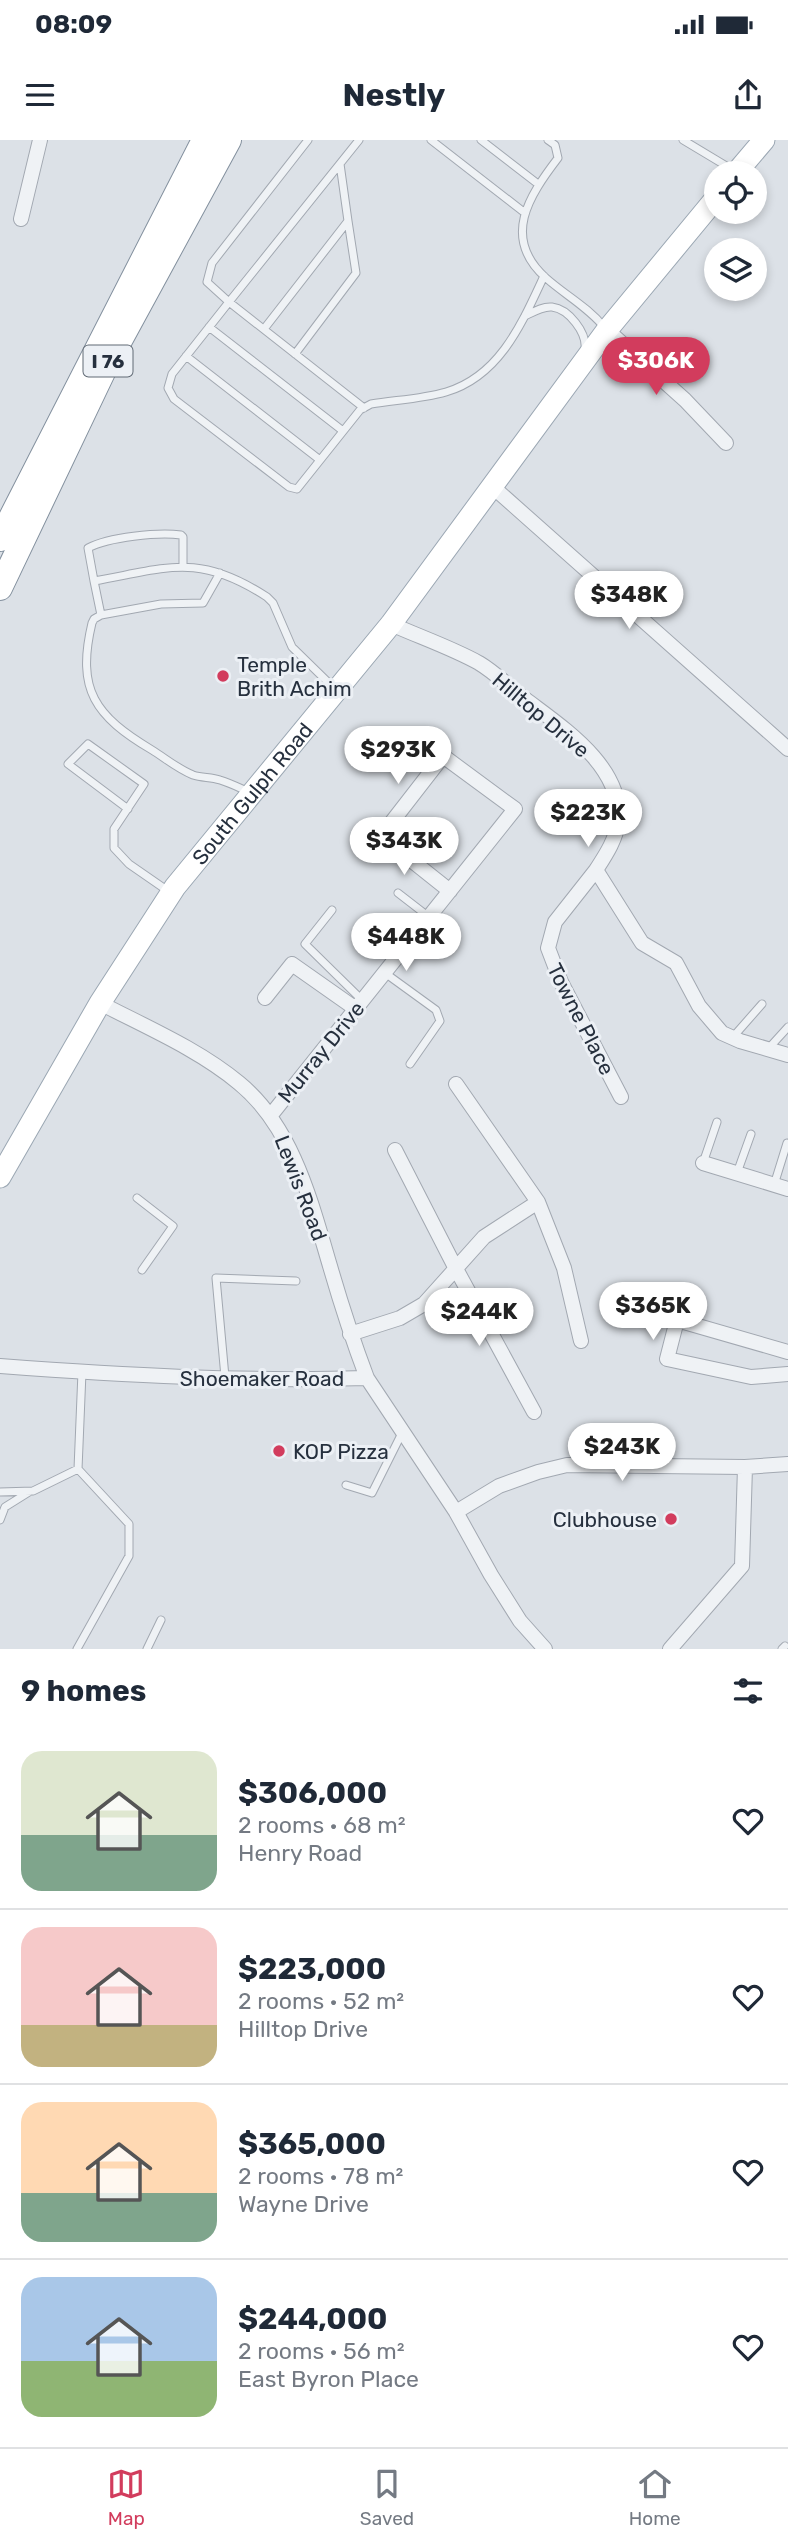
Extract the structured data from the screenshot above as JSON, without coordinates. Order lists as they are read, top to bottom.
{
  "streets": {
    "highway": ["I 76"],
    "main road": ["South Gulph Road"],
    "street": [
      "Hilltop Drive",
      "Towne Place",
      "Murray Drive",
      "Lewis Road",
      "Shoemaker Road"
    ]
  },
  "crossings": [
    ["Hilltop Drive", "South Gulph Road"],
    ["Hilltop Drive", "Towne Place"],
    ["South Gulph Road", "Lewis Road"],
    ["Murray Drive", "Lewis Road"],
    ["Lewis Road", "Shoemaker Road"]
  ],
  "places": ["Temple Brith Achim", "KOP Pizza", "Clubhouse"],
  "page": {
    "status": "08:09",
    "header": "Nestly",
    "price": [
      "$306K",
      "$348K",
      "$293K",
      "$223K",
      "$343K",
      "$448K",
      "$365K",
      "$244K",
      "$243K"
    ],
    "heading": "9 homes",
    "list": [
      {
        "name": "$306,000",
        "note": "2 rooms · 68 m² · Henry Road"
      },
      {
        "name": "$223,000",
        "note": "2 rooms · 52 m² · Hilltop Drive"
      },
      {
        "name": "$365,000",
        "note": "2 rooms · 78 m² · Wayne Drive"
      },
      {
        "name": "$244,000",
        "note": "2 rooms · 56 m² · East Byron Place"
      }
    ],
    "tabs": ["Map", "Saved", "Home"]
  }
}
